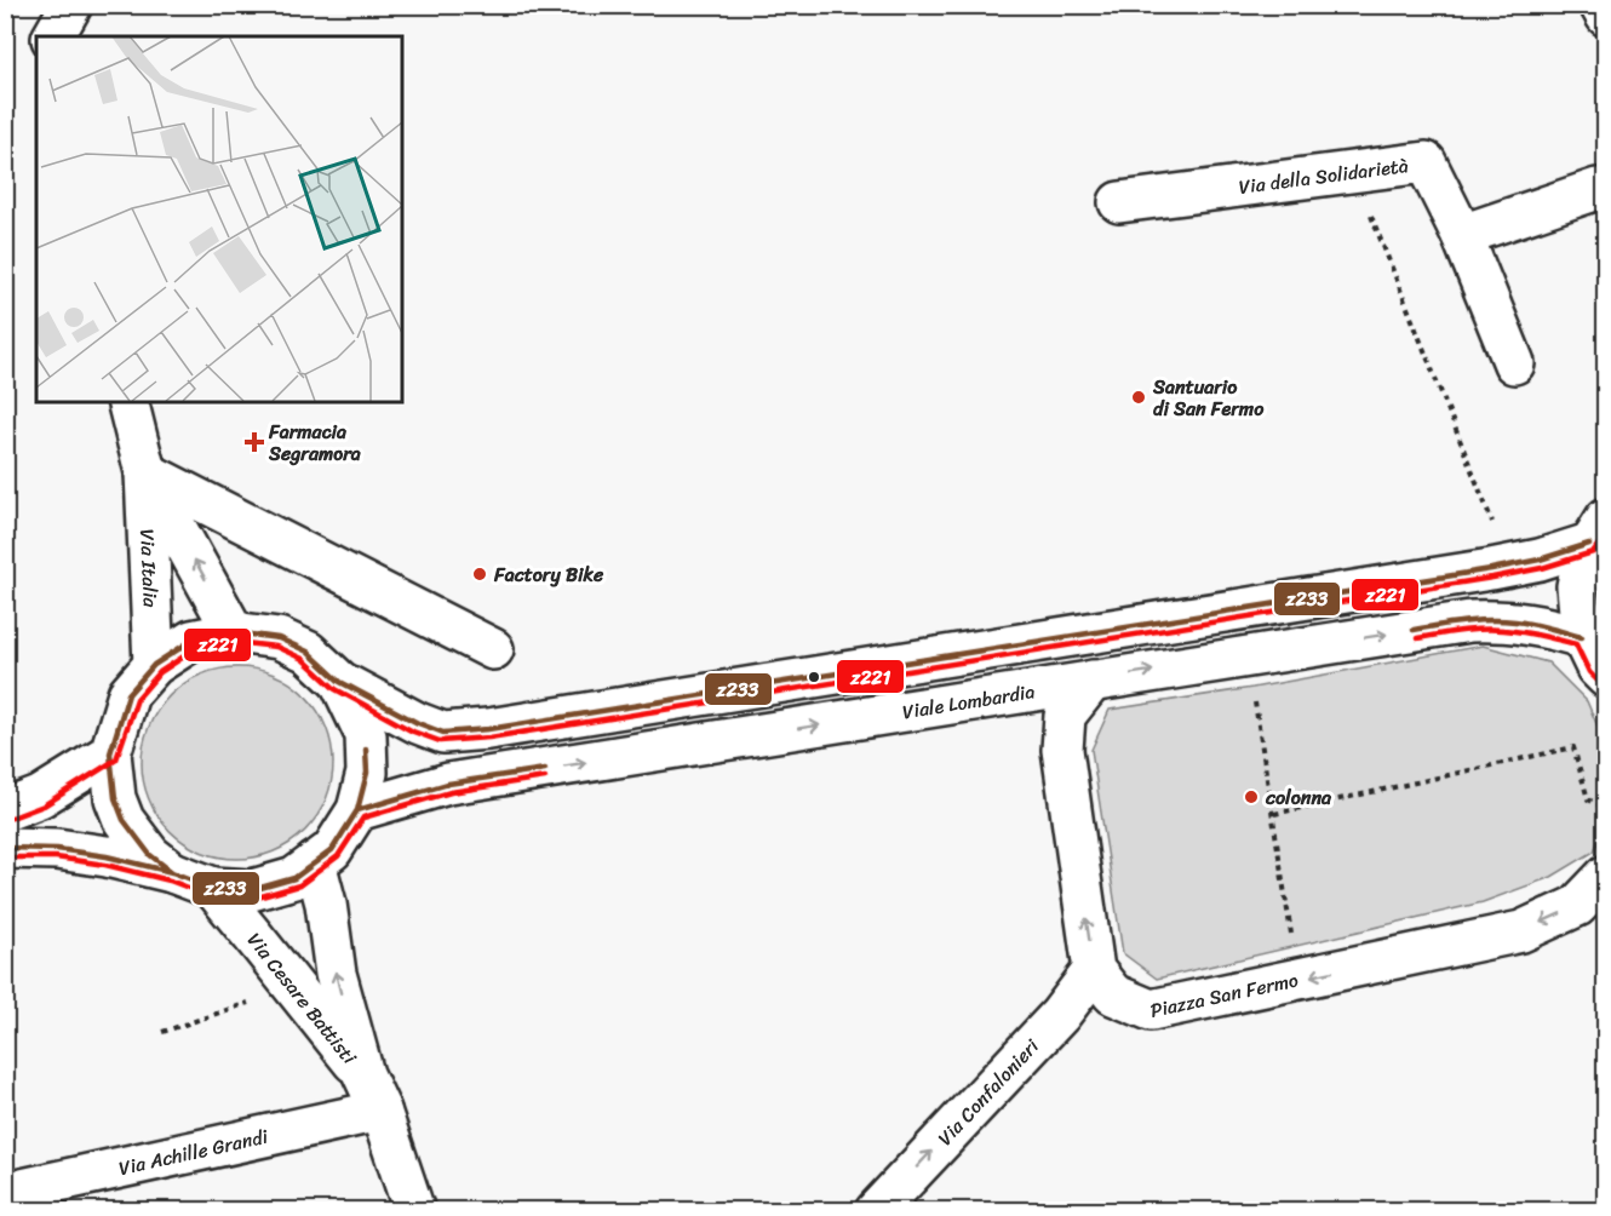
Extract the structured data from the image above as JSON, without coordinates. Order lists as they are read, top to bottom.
{
  "streets": {
    "main road": [
      "Via della Solidarietà",
      "Via Italia",
      "Viale Lombardia",
      "Piazza San Fermo",
      "Via Cesare Battisti",
      "Via Confalonieri",
      "Via Achille Grandi"
    ]
  },
  "crossings": [
    ["Via Italia", "Viale Lombardia"],
    ["Via Italia", "Via Cesare Battisti"],
    ["Viale Lombardia", "Via Cesare Battisti"],
    ["Piazza San Fermo", "Via Confalonieri"],
    ["Via Cesare Battisti", "Via Achille Grandi"]
  ],
  "one_way": [
    "Via Italia",
    "Piazza San Fermo",
    "Via Cesare Battisti",
    "Via Confalonieri"
  ],
  "places": {
    "other": ["Santuario di San Fermo", "Factory Bike", "colonna"],
    "health": ["Farmacia Segramora"]
  },
  "lines": ["transit line z221", "transit line z233"]
}
